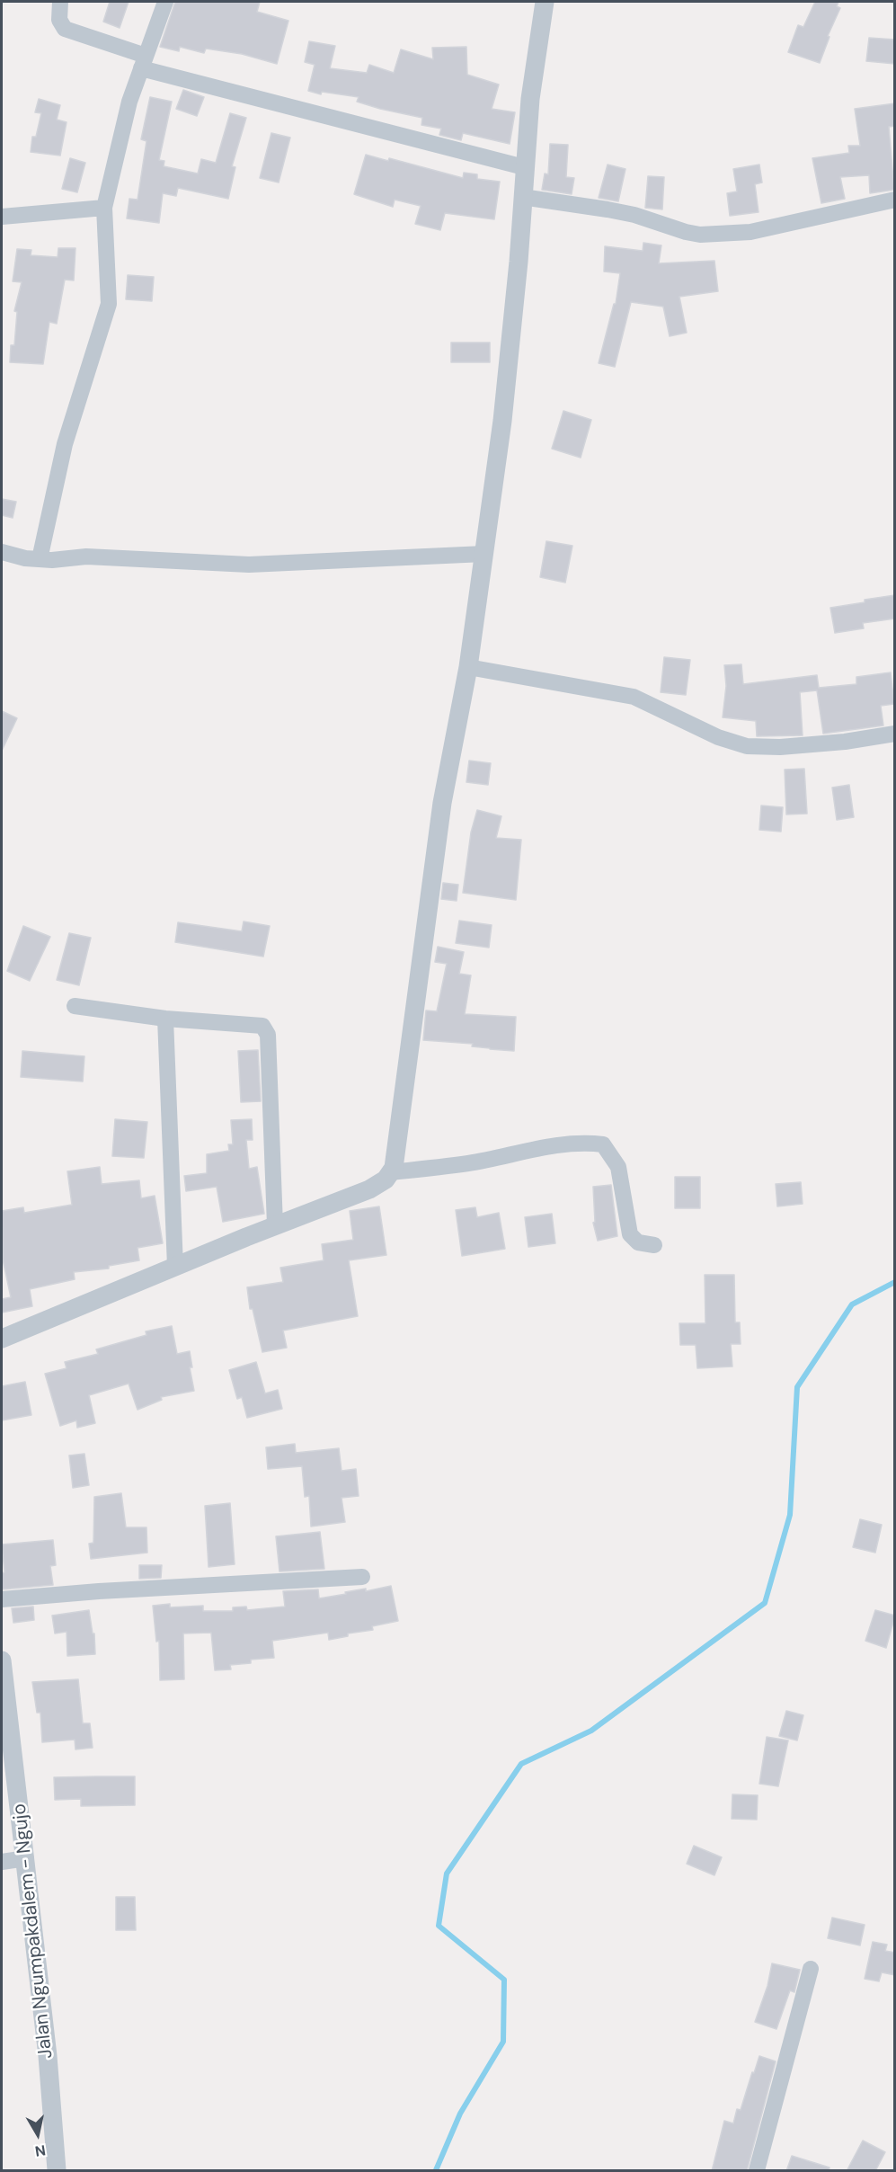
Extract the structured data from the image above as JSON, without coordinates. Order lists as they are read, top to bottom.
{
  "streets": {
    "street": ["Jalan Ngumpakdalem - Ngujo"]
  },
  "north": "bottom"
}
